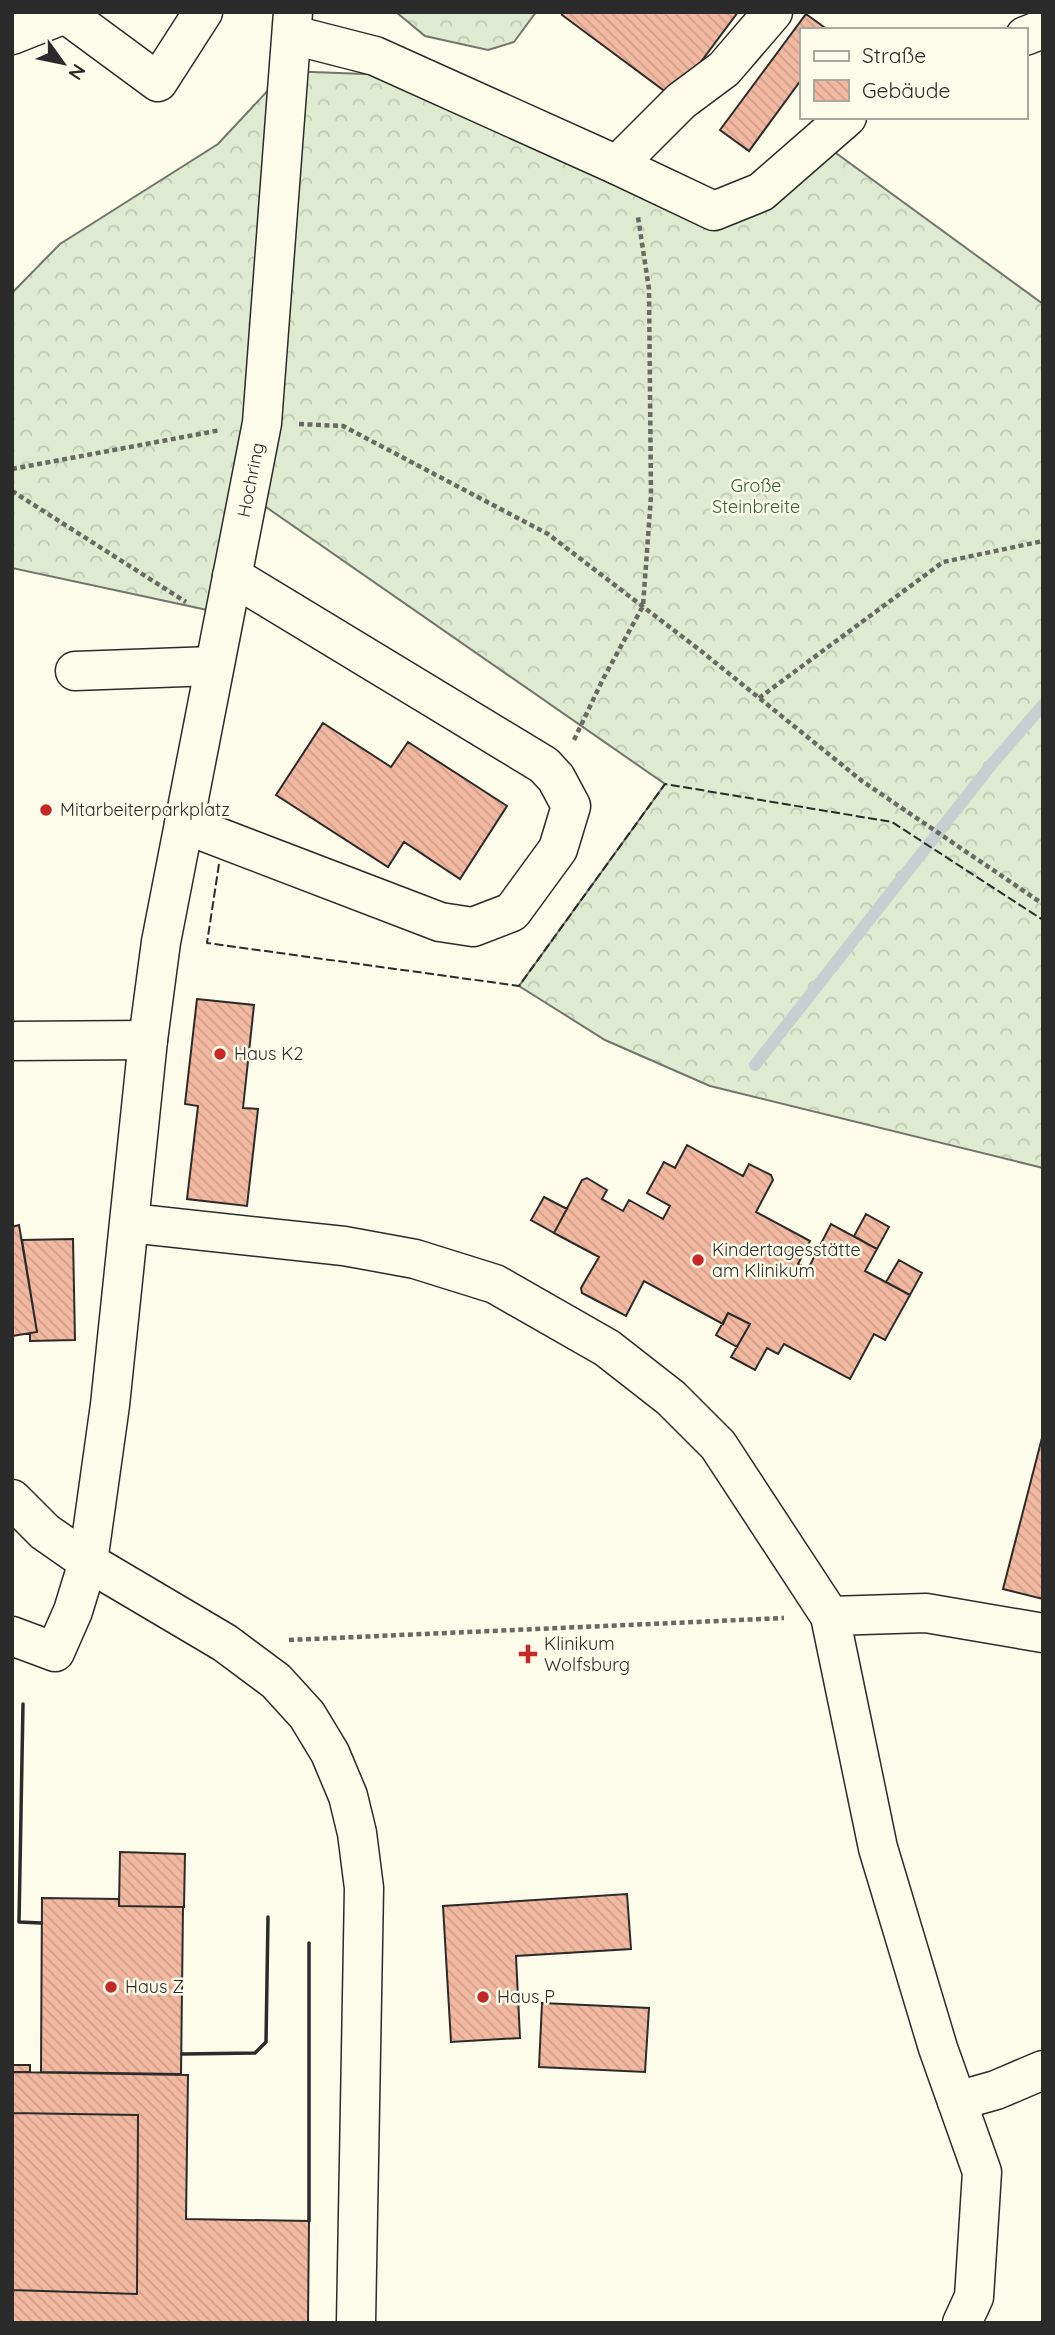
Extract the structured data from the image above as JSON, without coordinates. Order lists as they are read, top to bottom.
{
  "streets": {
    "street": ["Hochring"]
  },
  "parks": ["Große Steinbreite"],
  "places": {
    "other": [
      "Mitarbeiterparkplatz",
      "Haus K2",
      "Kindertagesstätte am Klinikum",
      "Haus Z",
      "Haus P"
    ],
    "health": ["Klinikum Wolfsburg"]
  },
  "legend": ["Straße", "Gebäude"],
  "north": "bottom right"
}
